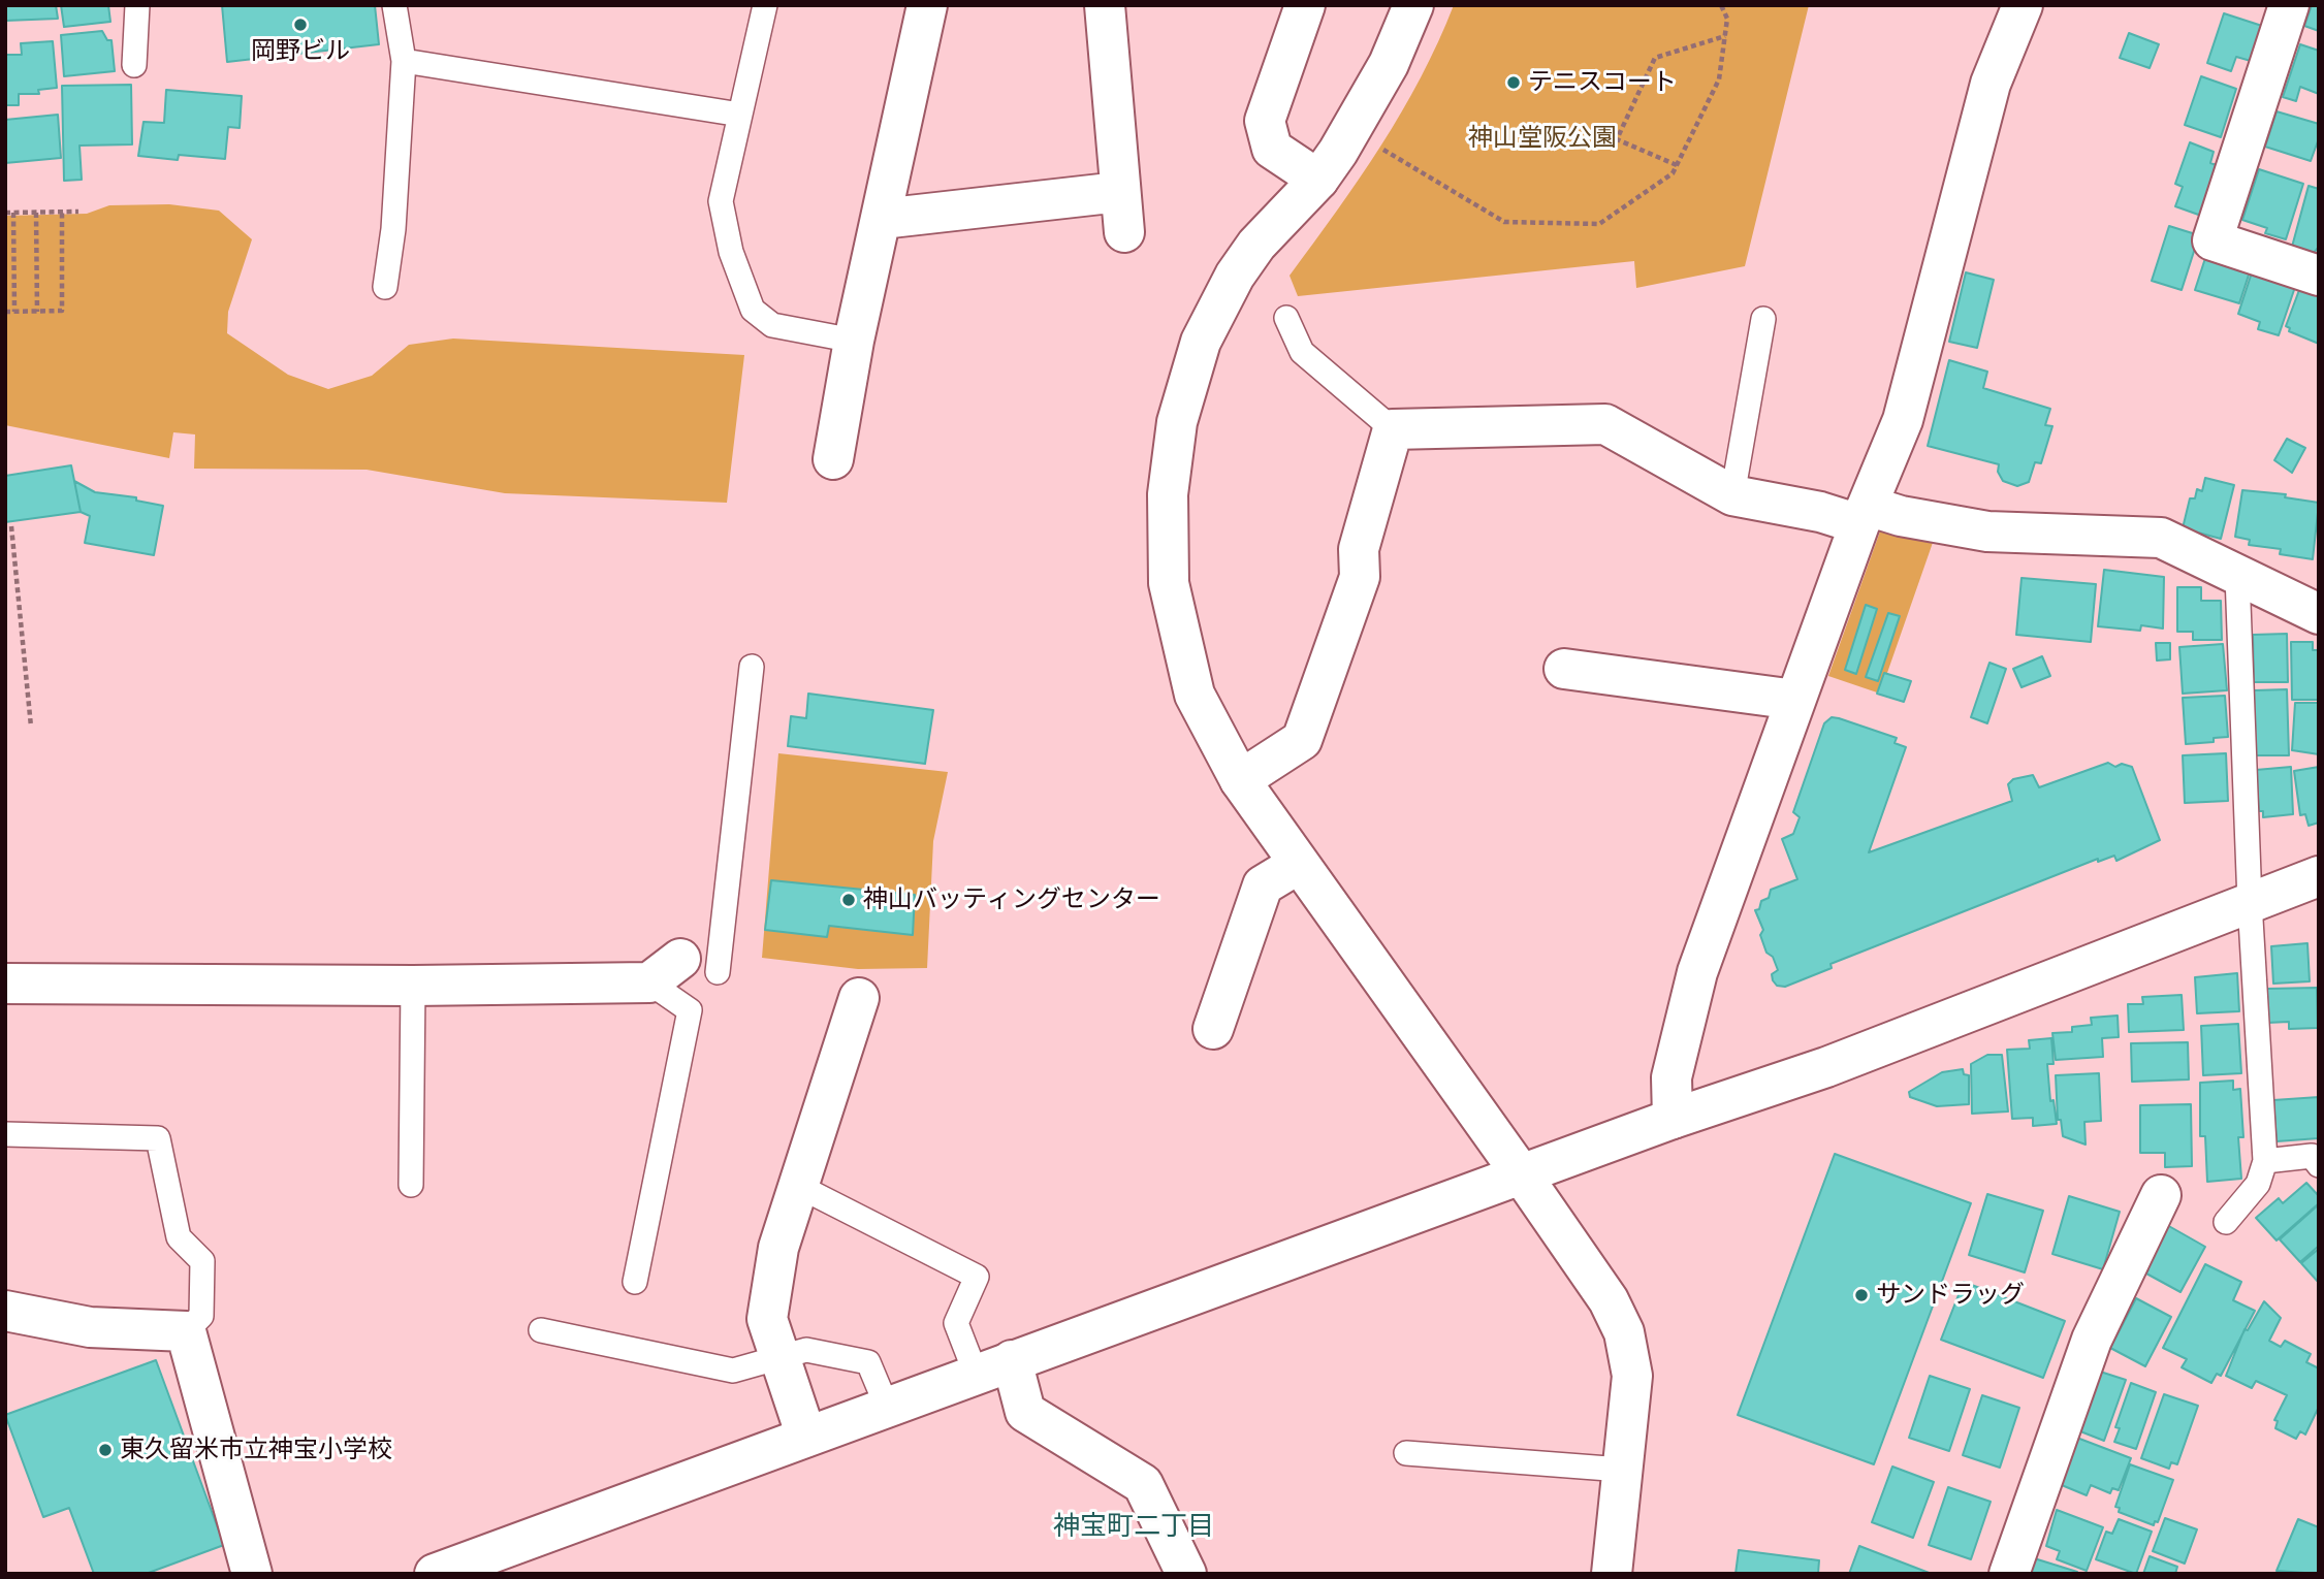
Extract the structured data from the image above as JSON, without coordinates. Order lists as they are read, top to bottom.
{
  "districts": ["神宝町二丁目"],
  "parks": ["神山堂阪公園"],
  "places": [
    "岡野ビル",
    "テニスコート",
    "神山バッティングセンター",
    "サンドラッグ",
    "東久留米市立神宝小学校"
  ]
}
